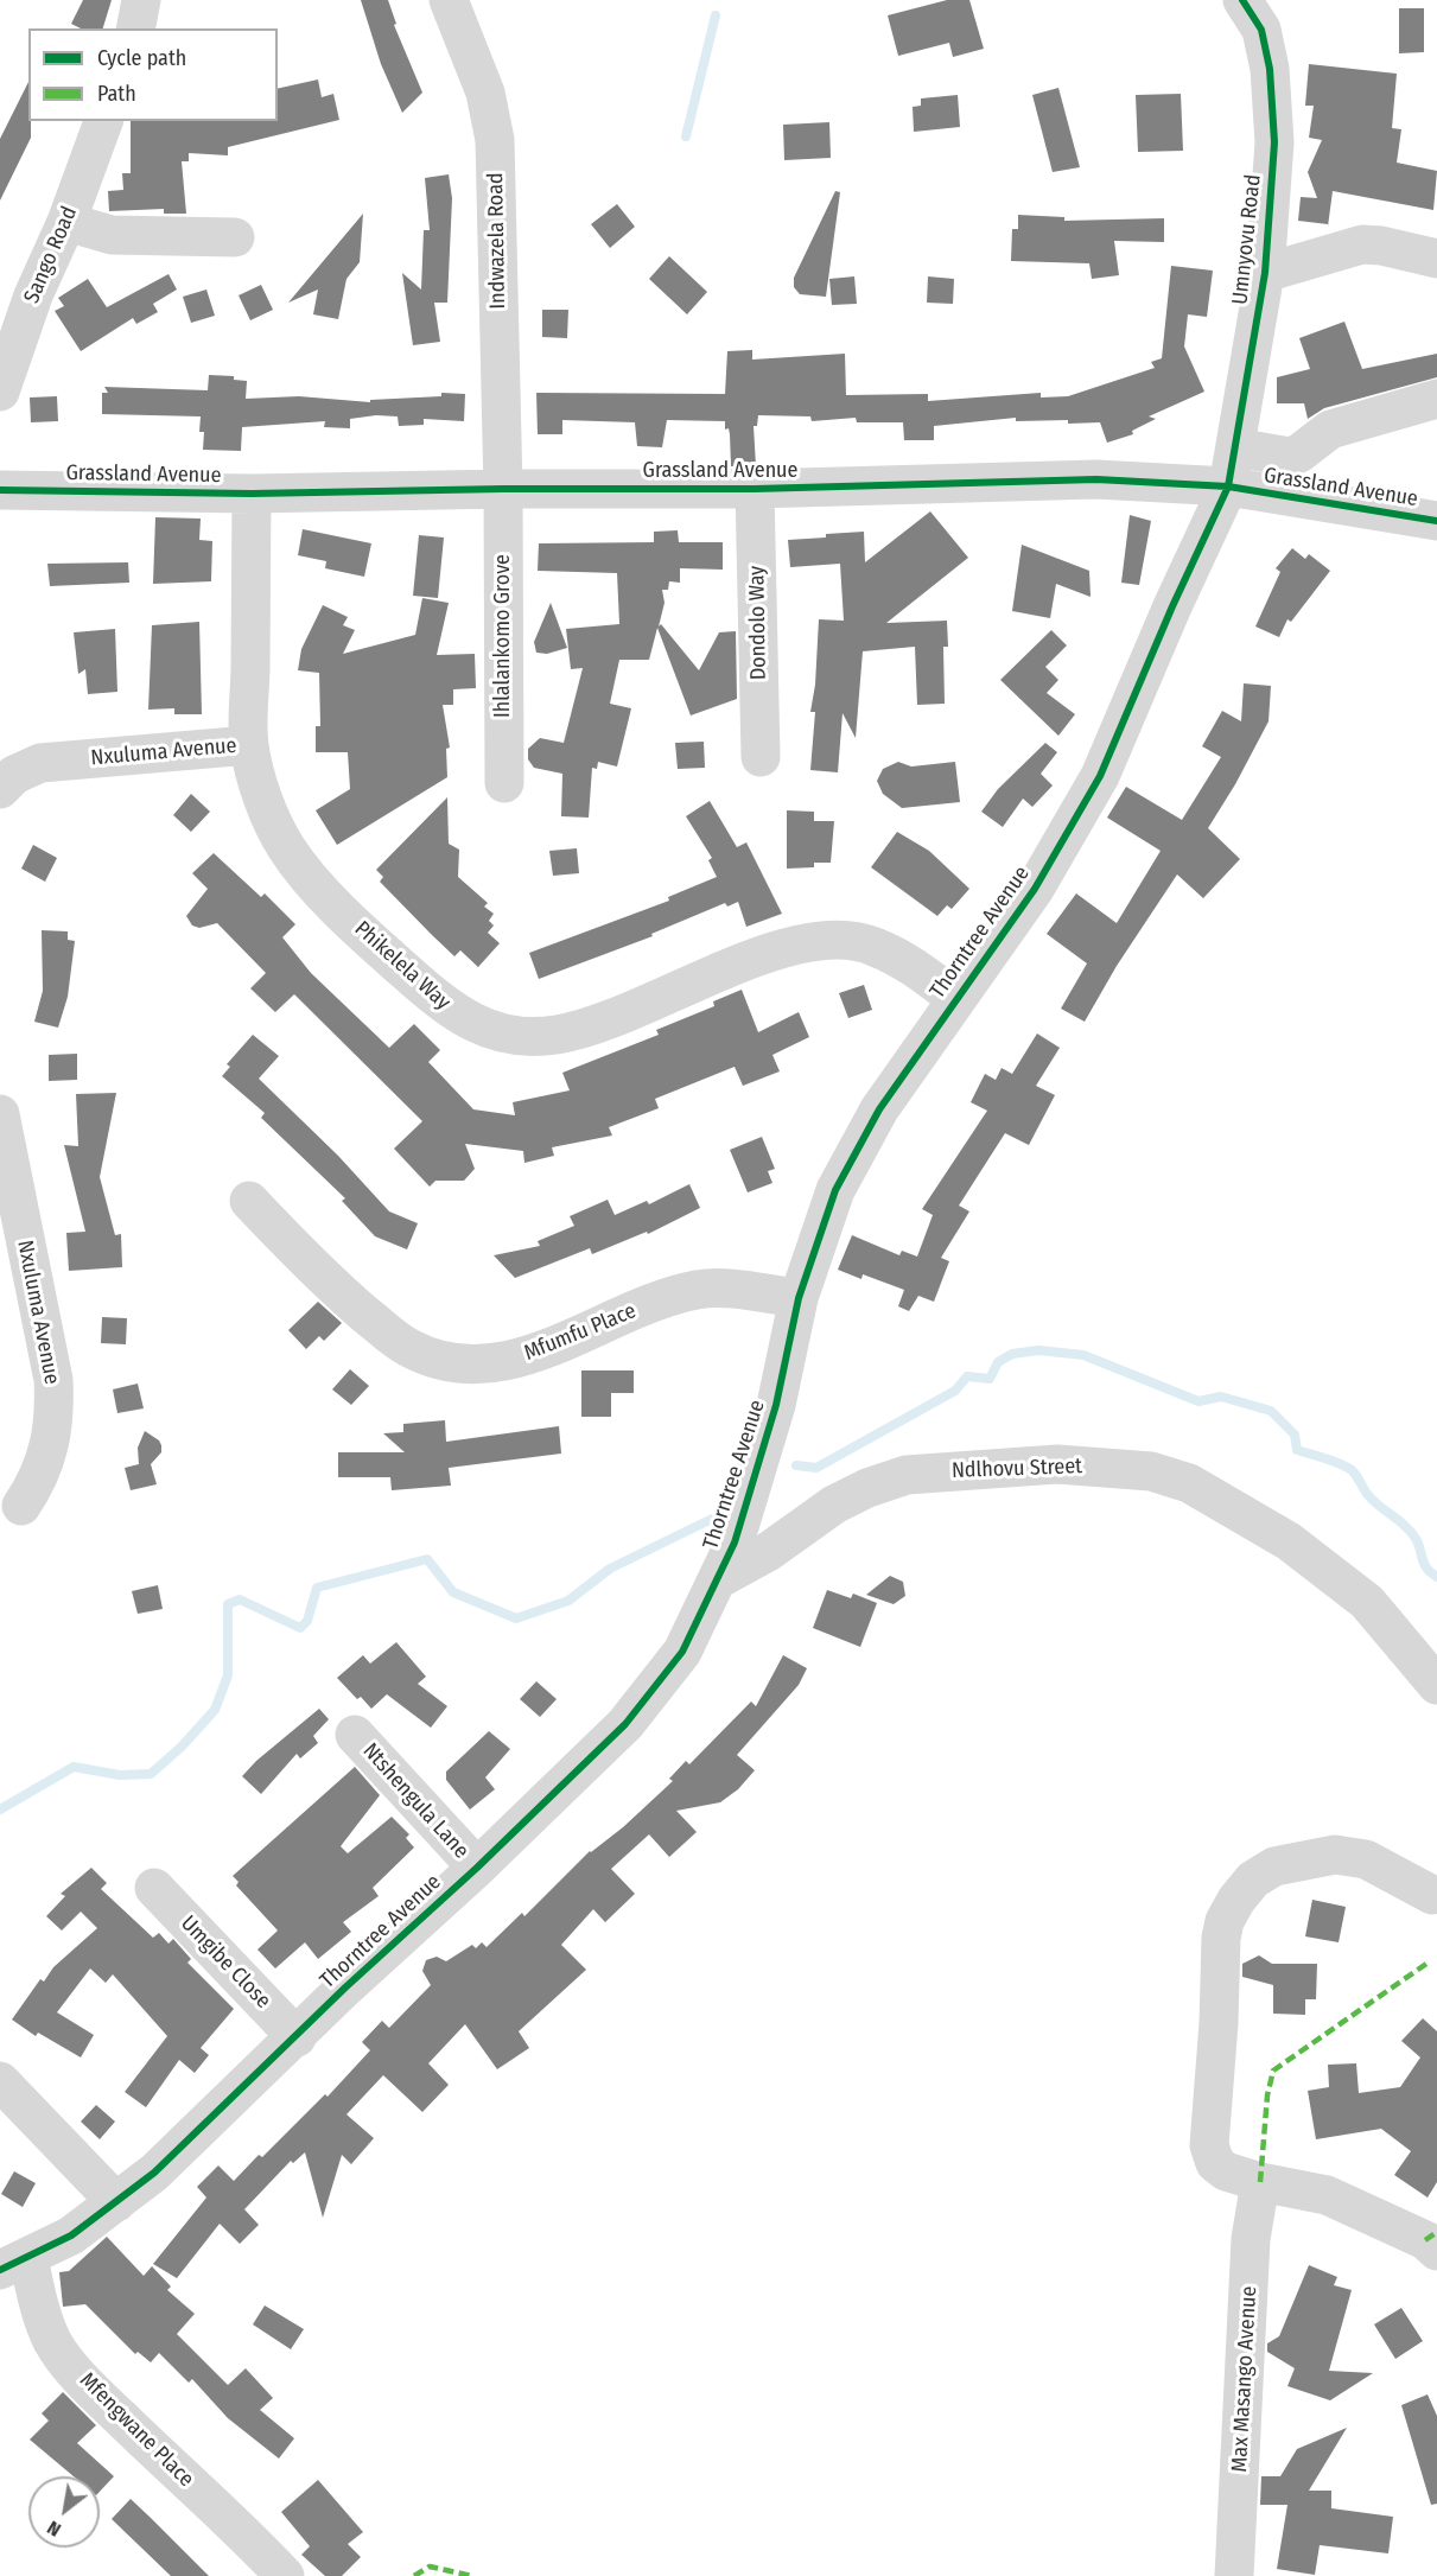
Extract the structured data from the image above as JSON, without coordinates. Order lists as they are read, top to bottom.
{
  "streets": {
    "street": [
      "Umnyovu Road",
      "Indwazela Road",
      "Sango Road",
      "Grassland Avenue",
      "Dondolo Way",
      "Ihlalankomo Grove",
      "Nxuluma Avenue",
      "Thorntree Avenue",
      "Phikelela Way",
      "Mfumfu Place",
      "Ndlhovu Street",
      "Ntshengula Lane",
      "Umgibe Close",
      "Max Masango Avenue",
      "Mfengwane Place"
    ]
  },
  "crossings": [
    ["Umnyovu Road", "Grassland Avenue"],
    ["Umnyovu Road", "Thorntree Avenue"],
    ["Indwazela Road", "Grassland Avenue"],
    ["Indwazela Road", "Ihlalankomo Grove"],
    ["Grassland Avenue", "Dondolo Way"],
    ["Grassland Avenue", "Ihlalankomo Grove"],
    ["Grassland Avenue", "Thorntree Avenue"],
    ["Grassland Avenue", "Phikelela Way"],
    ["Nxuluma Avenue", "Phikelela Way"],
    ["Thorntree Avenue", "Phikelela Way"],
    ["Thorntree Avenue", "Mfumfu Place"],
    ["Thorntree Avenue", "Ndlhovu Street"],
    ["Thorntree Avenue", "Ntshengula Lane"],
    ["Thorntree Avenue", "Umgibe Close"],
    ["Thorntree Avenue", "Mfengwane Place"]
  ],
  "legend": ["Cycle path", "Path"],
  "north": "bottom left"
}
